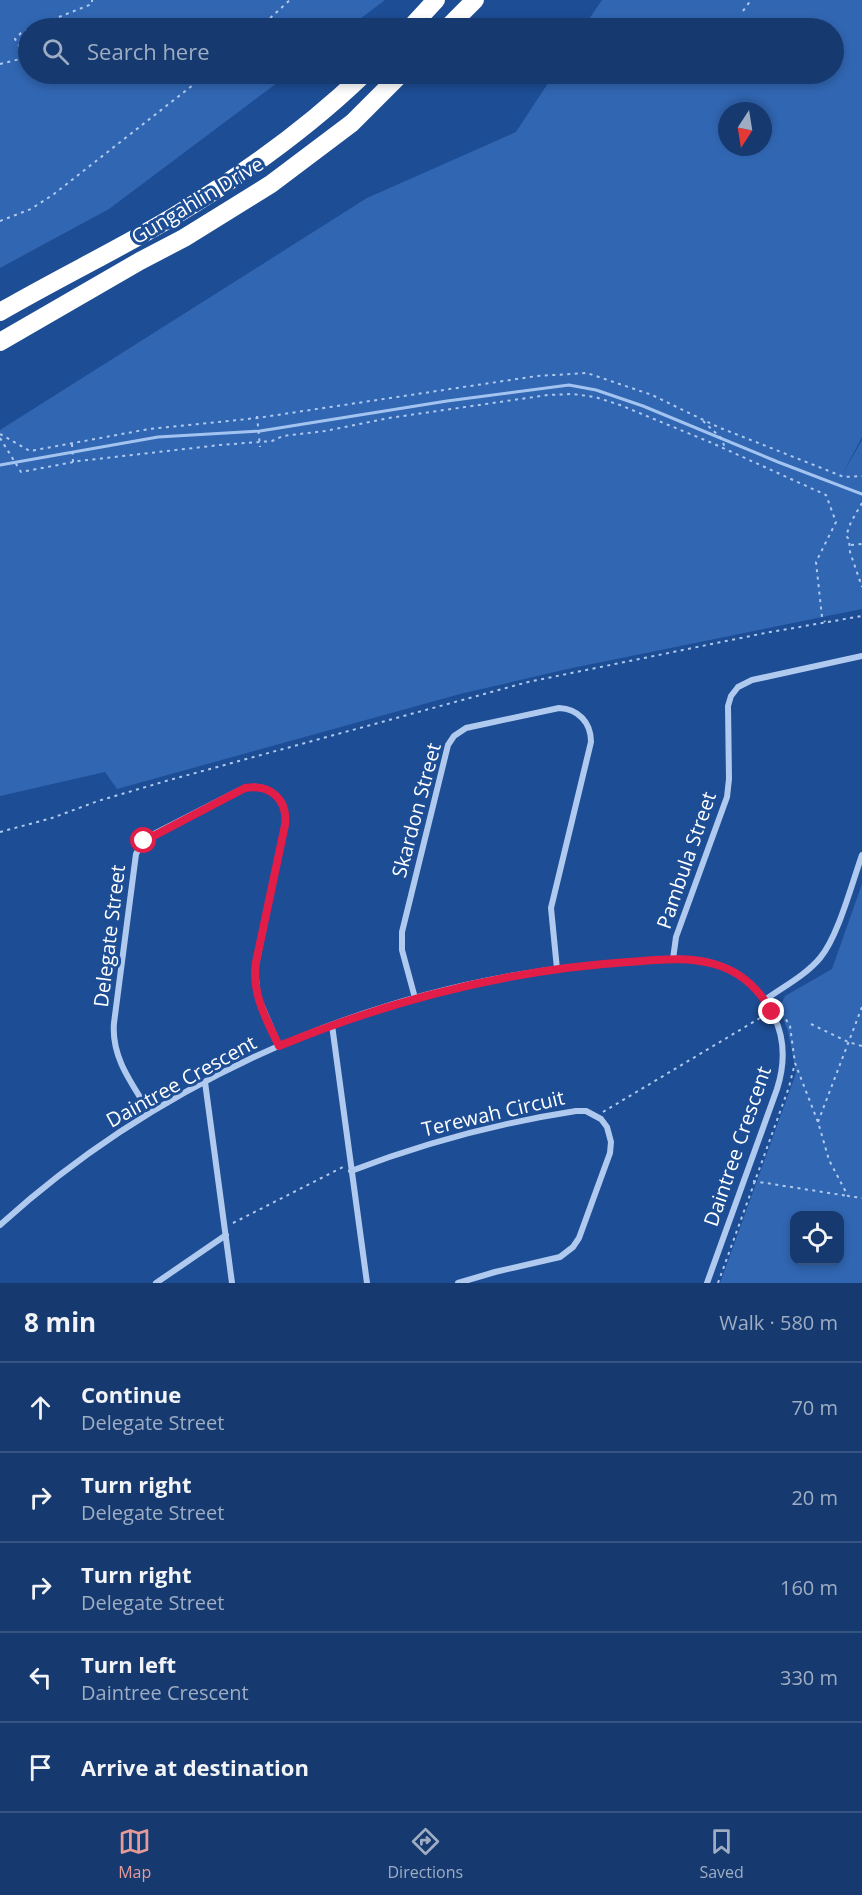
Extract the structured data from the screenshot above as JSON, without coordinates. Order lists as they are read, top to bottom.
{
  "streets": {
    "highway": ["Gungahlin Drive"],
    "street": [
      "Skardon Street",
      "Pambula Street",
      "Delegate Street",
      "Daintree Crescent",
      "Terewah Circuit"
    ]
  },
  "crossings": [
    ["Skardon Street", "Daintree Crescent"],
    ["Pambula Street", "Daintree Crescent"],
    ["Delegate Street", "Daintree Crescent"]
  ],
  "north": "bottom",
  "page": {
    "search": "Search here",
    "heading": ["8 min", "Walk · 580 m"],
    "list": [
      ["Continue", "Delegate Street", "70 m"],
      ["Turn right", "Delegate Street", "20 m"],
      ["Turn right", "Delegate Street", "160 m"],
      ["Turn left", "Daintree Crescent", "330 m"],
      "Arrive at destination"
    ],
    "nav": ["Map", "Directions", "Saved"]
  }
}
